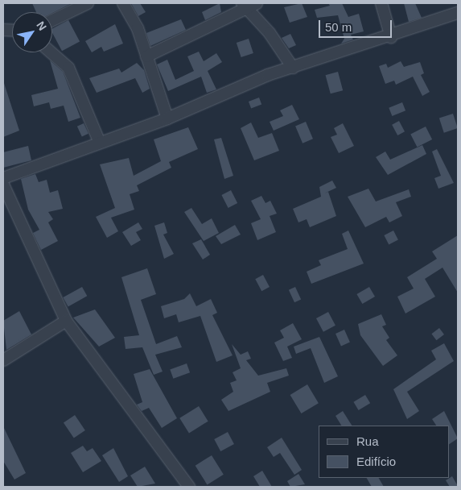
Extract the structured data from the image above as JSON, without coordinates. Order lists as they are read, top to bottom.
{
  "legend": ["Rua", "Edifício"],
  "scale_bar": "50 m",
  "north": "top right"
}
